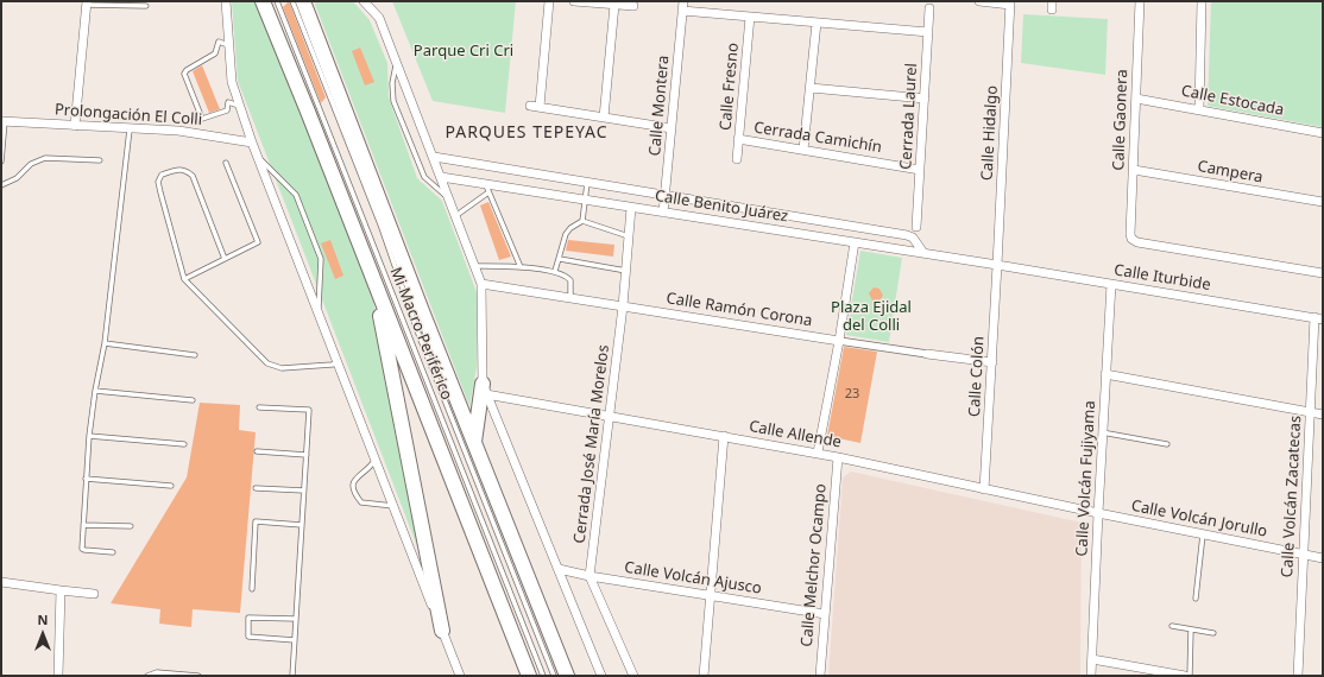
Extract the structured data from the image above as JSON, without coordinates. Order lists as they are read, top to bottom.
{
  "streets": {
    "street": [
      "Calle Fresno",
      "Calle Estocada",
      "Calle Montera",
      "Prolongación El Colli",
      "Cerrada Laurel",
      "Calle Gaonera",
      "Calle Hidalgo",
      "Cerrada Camichín",
      "Campera",
      "Calle Benito Juárez",
      "Calle Iturbide",
      "Calle Ramón Corona",
      "Calle Colón",
      "Calle Allende",
      "Cerrada José María Morelos",
      "Calle Volcán Fujiyama",
      "Calle Volcán Zacatecas",
      "Calle Volcán Jorullo",
      "Calle Melchor Ocampo",
      "Calle Volcán Ajusco"
    ],
    "lane": ["Mi Macro Periférico"]
  },
  "crossings": [
    ["Calle Fresno", "Cerrada Camichín"],
    ["Calle Estocada", "Calle Gaonera"],
    ["Calle Montera", "Calle Benito Juárez"],
    ["Cerrada Laurel", "Cerrada Camichín"],
    ["Calle Gaonera", "Campera"],
    ["Calle Hidalgo", "Calle Benito Juárez"],
    ["Calle Hidalgo", "Calle Iturbide"],
    ["Calle Hidalgo", "Calle Colón"],
    ["Calle Benito Juárez", "Calle Iturbide"],
    ["Calle Benito Juárez", "Calle Colón"],
    ["Calle Benito Juárez", "Cerrada José María Morelos"],
    ["Calle Iturbide", "Calle Colón"],
    ["Calle Iturbide", "Calle Volcán Fujiyama"],
    ["Calle Iturbide", "Calle Volcán Zacatecas"],
    ["Calle Ramón Corona", "Calle Colón"],
    ["Calle Ramón Corona", "Cerrada José María Morelos"],
    ["Calle Colón", "Calle Allende"],
    ["Calle Allende", "Cerrada José María Morelos"],
    ["Calle Allende", "Calle Volcán Fujiyama"],
    ["Calle Allende", "Calle Volcán Jorullo"],
    ["Calle Allende", "Calle Melchor Ocampo"],
    ["Cerrada José María Morelos", "Calle Volcán Ajusco"],
    ["Calle Volcán Fujiyama", "Calle Volcán Jorullo"],
    ["Calle Volcán Zacatecas", "Calle Volcán Jorullo"],
    ["Calle Melchor Ocampo", "Calle Volcán Ajusco"]
  ],
  "districts": ["PARQUES TEPEYAC"],
  "parks": ["Parque Cri Cri", "Plaza Ejidal del Colli"],
  "house_numbers": ["23"],
  "north": "top"
}
